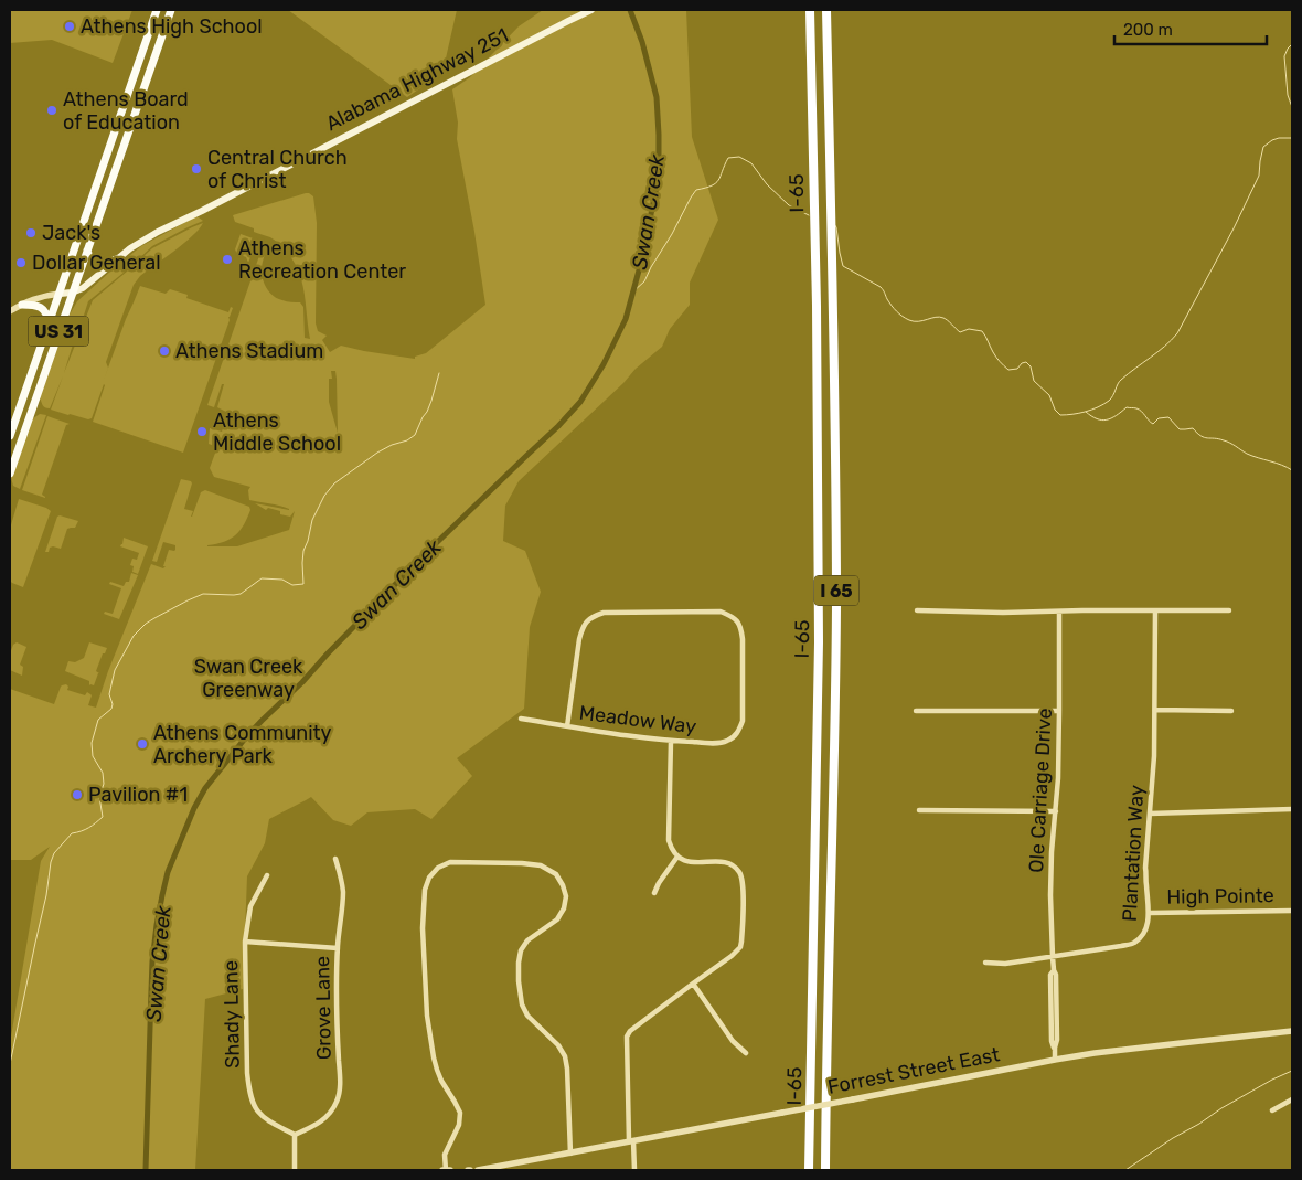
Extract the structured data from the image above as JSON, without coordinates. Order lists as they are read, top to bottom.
{
  "streets": {
    "highway": ["I-65", "I 65"],
    "main road": ["Alabama Highway 251", "US 31"],
    "street": [
      "Meadow Way",
      "Ole Carriage Drive",
      "Plantation Way",
      "High Pointe",
      "Grove Lane",
      "Shady Lane",
      "Forrest Street East"
    ]
  },
  "crossings": [
    ["Alabama Highway 251", "US 31"],
    ["Ole Carriage Drive", "Plantation Way"],
    ["Ole Carriage Drive", "Forrest Street East"],
    ["Plantation Way", "High Pointe"],
    ["Grove Lane", "Shady Lane"]
  ],
  "water": ["Swan Creek"],
  "parks": ["Swan Creek Greenway"],
  "places": [
    "Athens High School",
    "Athens Board of Education",
    "Central Church of Christ",
    "Jack's",
    "Athens Recreation Center",
    "Dollar General",
    "Athens Stadium",
    "Athens Middle School",
    "Athens Community Archery Park",
    "Pavilion #1"
  ],
  "scale_bar": "200 m"
}
